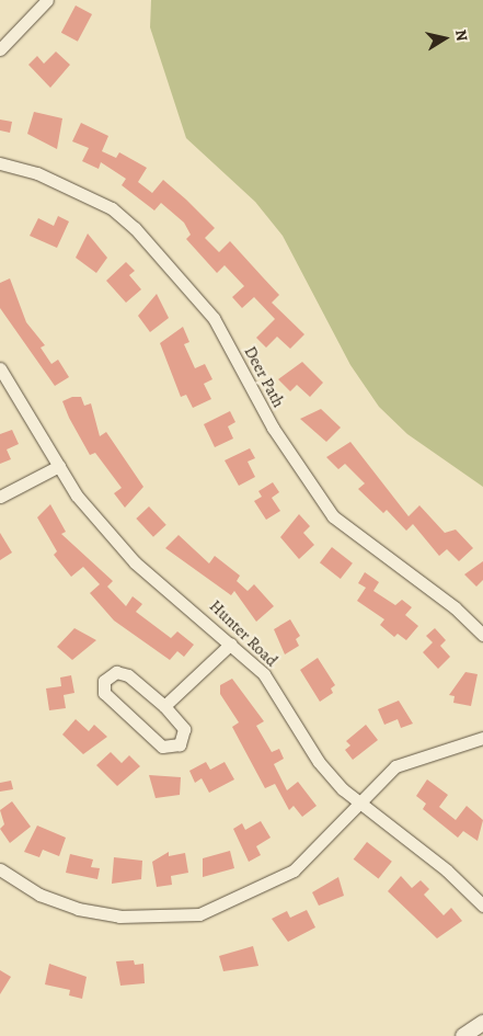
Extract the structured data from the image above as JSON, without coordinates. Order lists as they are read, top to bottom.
{
  "streets": {
    "street": ["Deer Path", "Hunter Road"]
  },
  "north": "right"
}
